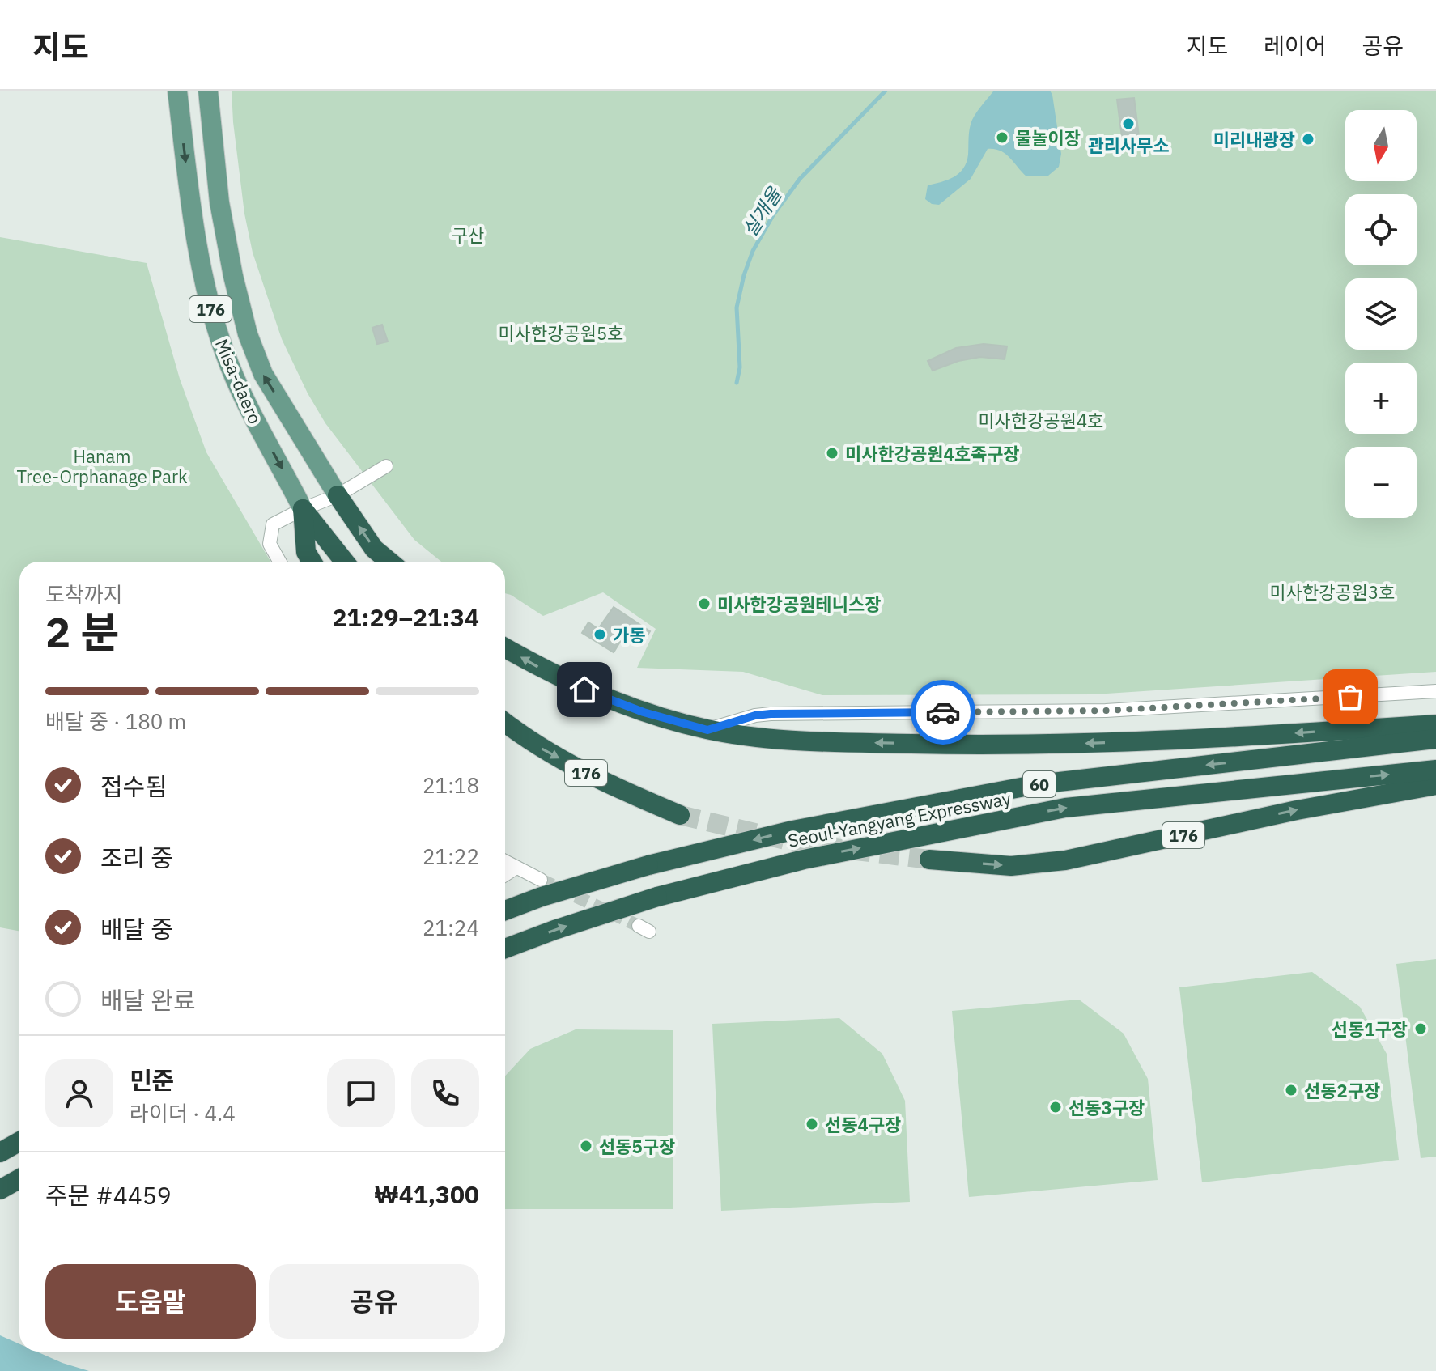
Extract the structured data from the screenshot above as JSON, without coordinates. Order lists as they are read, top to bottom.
{
  "streets": {
    "highway": ["176", "60", "Seoul-Yangyang Expressway"],
    "main road": ["Misa-daero"]
  },
  "crossings": [
    ["176", "Misa-daero"]
  ],
  "water": ["실개울"],
  "parks": [
    "구산",
    "미사한강공원5호",
    "미사한강공원4호",
    "Hanam Tree-Orphanage Park",
    "미사한강공원3호"
  ],
  "places": [
    "관리사무소",
    "물놀이장",
    "미리내광장",
    "미사한강공원4호족구장",
    "미사한강공원테니스장",
    "가동",
    "선동1구장",
    "선동2구장",
    "선동3구장",
    "선동4구장",
    "선동5구장"
  ],
  "north": "bottom",
  "page": {
    "header": "지도",
    "nav": ["지도", "레이어", "공유"],
    "map_buttons": ["+", "−"],
    "heading": ["2 분", "도착까지", "21:29–21:34"],
    "panel": [
      "민준",
      "라이더 · 4.4",
      "주문 #4459",
      "₩41,300"
    ],
    "bar": "배달 중 · 180 m",
    "list": [
      ["접수됨", "21:18"],
      ["조리 중", "21:22"],
      ["배달 중", "21:24"],
      "배달 완료"
    ],
    "buttons": ["도움말", "공유"]
  }
}
